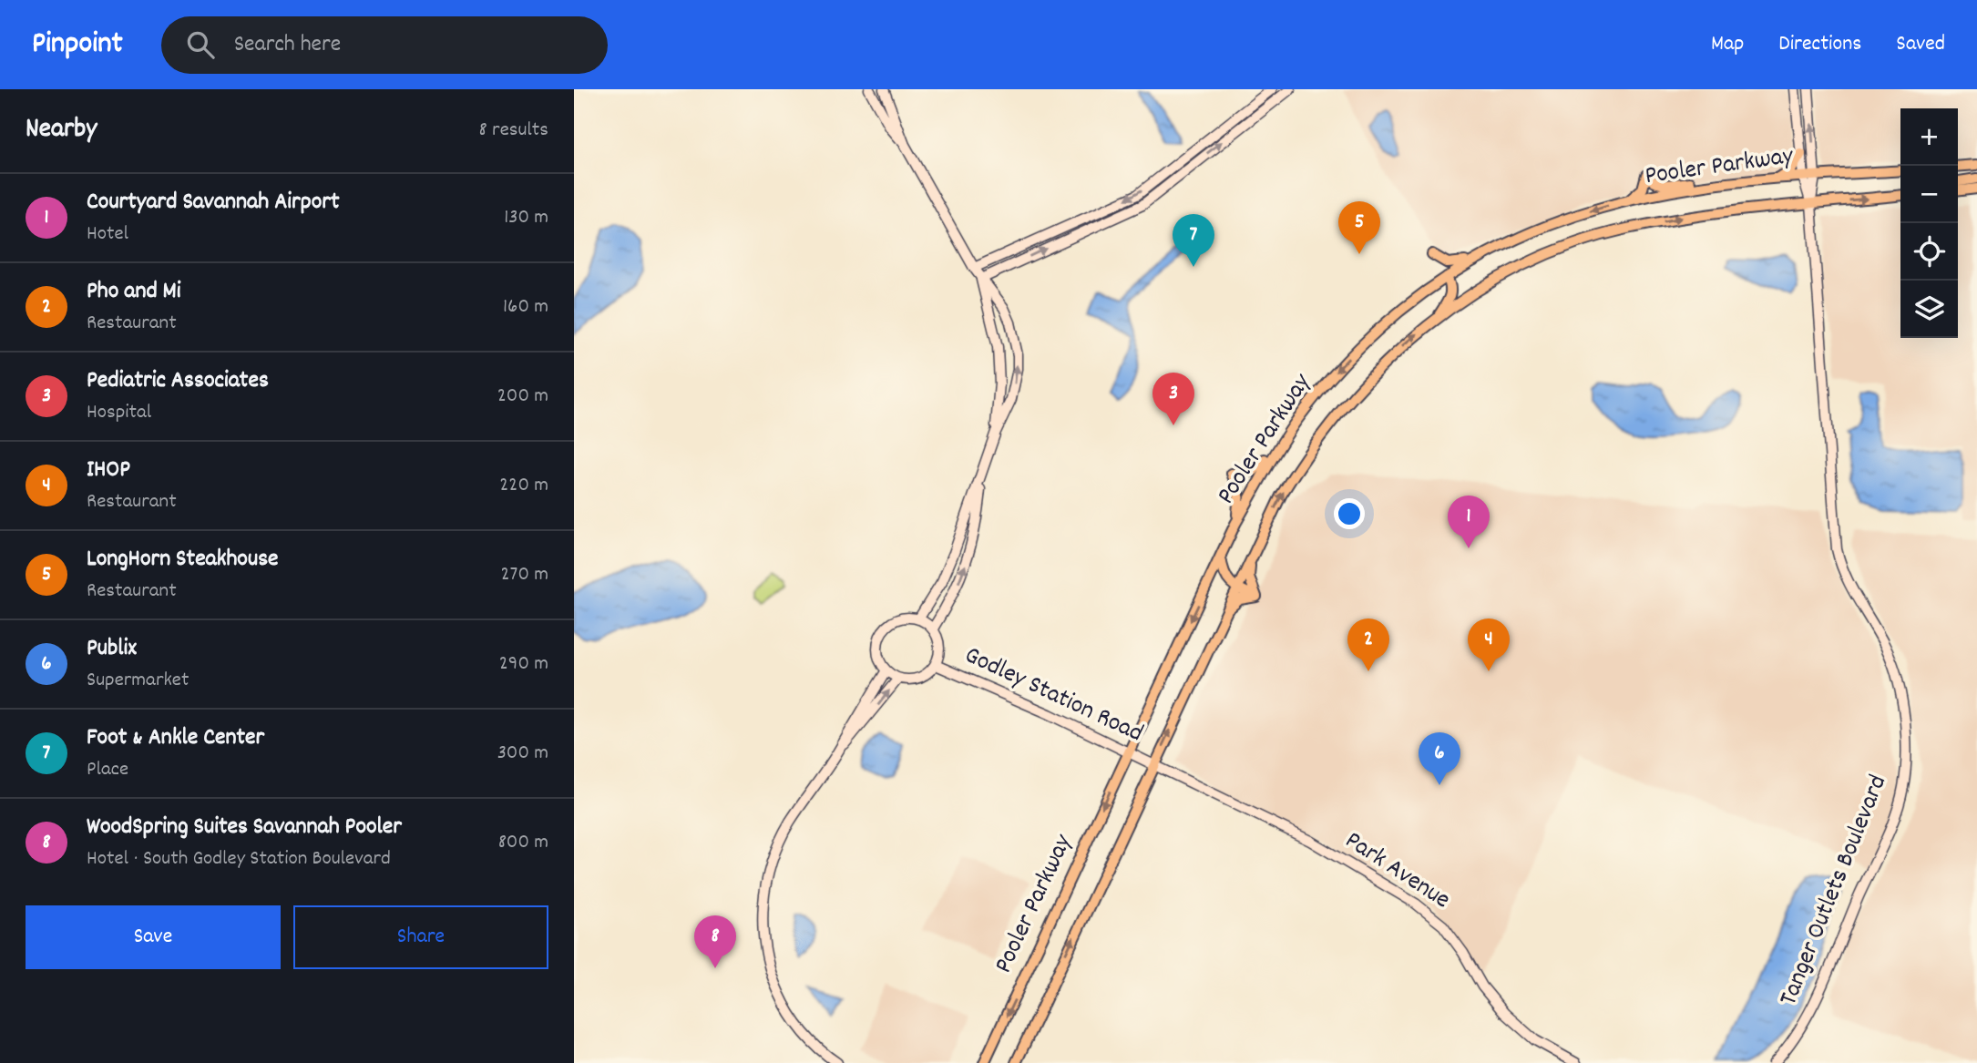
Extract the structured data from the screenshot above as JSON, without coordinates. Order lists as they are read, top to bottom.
{
  "streets": {
    "main road": ["Pooler Parkway"],
    "street": ["Godley Station Road", "Park Avenue", "Tanger Outlets Boulevard"]
  },
  "crossings": [
    ["Pooler Parkway", "Godley Station Road"],
    ["Pooler Parkway", "Park Avenue"],
    ["Pooler Parkway", "Tanger Outlets Boulevard"],
    ["Godley Station Road", "Park Avenue"]
  ],
  "page": {
    "header": "Pinpoint",
    "search": "Search here",
    "nav": ["Map", "Directions", "Saved"],
    "heading": ["Nearby", "8 results"],
    "map_buttons": ["+", "−"],
    "list": [
      {
        "mark": "1",
        "name": "Courtyard Savannah Airport",
        "note": "Hotel",
        "value": "130 m"
      },
      {
        "mark": "2",
        "name": "Pho and Mi",
        "note": "Restaurant",
        "value": "160 m"
      },
      {
        "mark": "3",
        "name": "Pediatric Associates",
        "note": "Hospital",
        "value": "200 m"
      },
      {
        "mark": "4",
        "name": "IHOP",
        "note": "Restaurant",
        "value": "220 m"
      },
      {
        "mark": "5",
        "name": "LongHorn Steakhouse",
        "note": "Restaurant",
        "value": "270 m"
      },
      {
        "mark": "6",
        "name": "Publix",
        "note": "Supermarket",
        "value": "290 m"
      },
      {
        "mark": "7",
        "name": "Foot & Ankle Center",
        "note": "Place",
        "value": "300 m"
      },
      {
        "mark": "8",
        "name": "WoodSpring Suites Savannah Pooler",
        "note": "Hotel · South Godley Station Boulevard",
        "value": "800 m"
      }
    ],
    "pins": [
      "5",
      "7",
      "3",
      "1",
      "2",
      "4",
      "6",
      "8"
    ],
    "buttons": ["Save", "Share"]
  }
}
